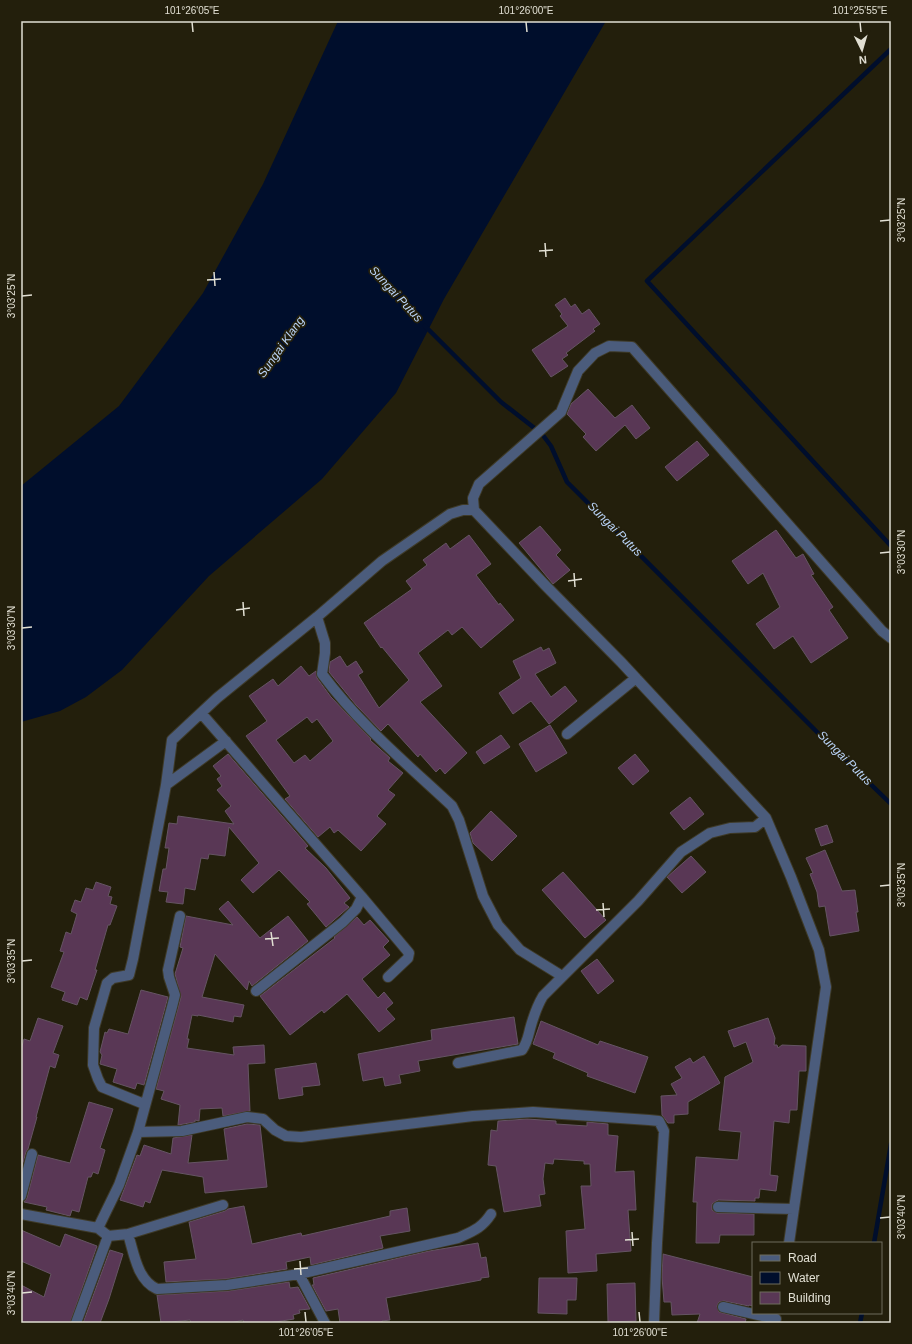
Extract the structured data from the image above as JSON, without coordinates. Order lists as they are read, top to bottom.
{
  "water": ["Sungai Putus", "Sungai Klang"],
  "legend": ["Road", "Water", "Building"],
  "north": "bottom",
  "coordinates": [
    "101°26'05\"E",
    "101°26'00\"E",
    "101°25'55\"E",
    "3°03'25\"N",
    "3°03'30\"N",
    "3°03'35\"N",
    "3°03'40\"N"
  ]
}
